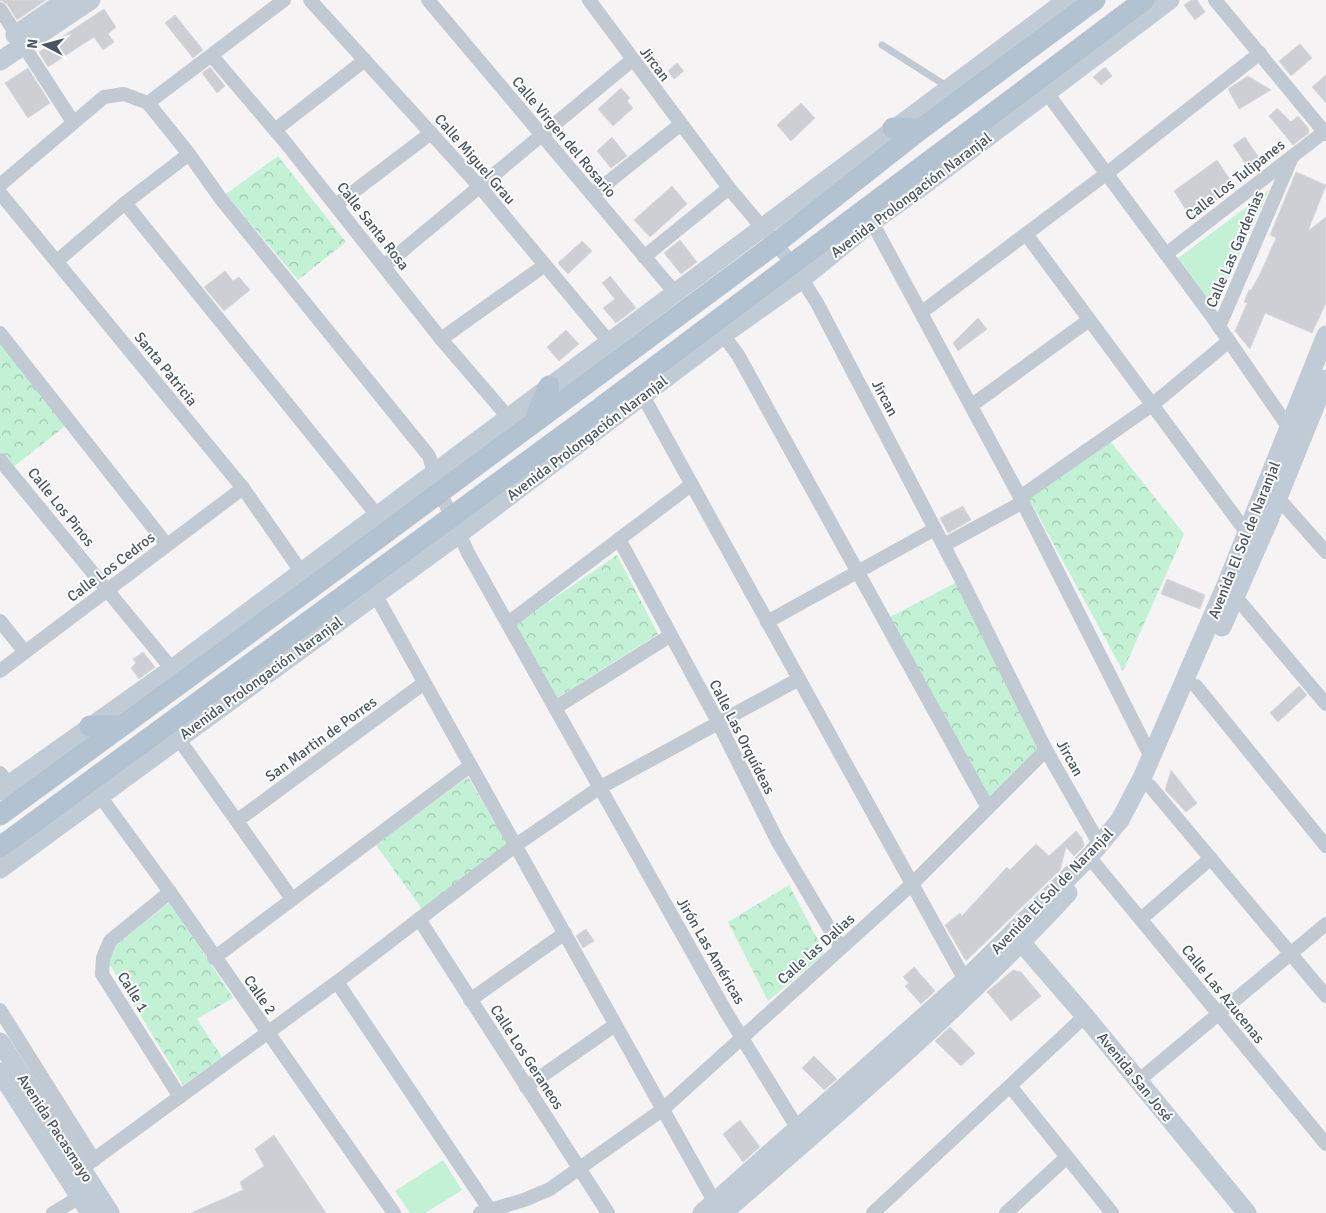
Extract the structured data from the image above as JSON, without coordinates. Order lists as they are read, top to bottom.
{
  "streets": {
    "main road": ["Avenida Prolongación Naranjal"],
    "street": [
      "Jircan",
      "Calle Virgen del Rosario",
      "Calle Miguel Grau",
      "Calle Los Tulipanes",
      "Calle Santa Rosa",
      "Calle Las Gardenias",
      "Santa Patricia",
      "Calle Los Pinos",
      "Avenida El Sol de Naranjal",
      "Calle Los Cedros",
      "Calle Las Orquídeas",
      "San Martin de Porres",
      "Calle las Dalias",
      "Jirón Las Américas",
      "Calle 1",
      "Calle Las Azucenas",
      "Calle 2",
      "Calle Los Geraneos",
      "Avenida San José",
      "Avenida Pacasmayo"
    ]
  },
  "crossings": [
    ["Jircan", "Avenida Prolongación Naranjal"],
    ["Jircan", "Avenida El Sol de Naranjal"],
    ["Jircan", "Calle las Dalias"],
    ["Calle Los Tulipanes", "Calle Las Gardenias"],
    ["Avenida Prolongación Naranjal", "Jirón Las Américas"],
    ["Avenida Prolongación Naranjal", "Calle 2"],
    ["Santa Patricia", "Calle Los Cedros"],
    ["Calle Los Pinos", "Calle Los Cedros"],
    ["Avenida El Sol de Naranjal", "Jirón Las Américas"],
    ["Avenida El Sol de Naranjal", "Calle Las Azucenas"],
    ["Avenida El Sol de Naranjal", "Avenida San José"],
    ["Calle Las Orquídeas", "Calle las Dalias"],
    ["Calle las Dalias", "Jirón Las Américas"],
    ["Calle las Dalias", "Calle Los Geraneos"],
    ["Calle 1", "Calle 2"]
  ],
  "north": "left"
}
